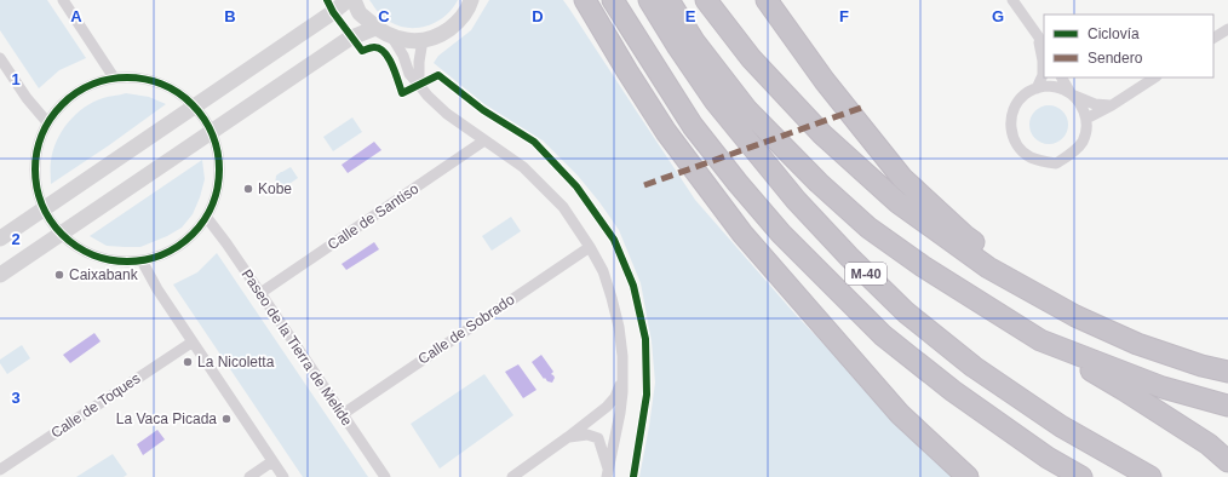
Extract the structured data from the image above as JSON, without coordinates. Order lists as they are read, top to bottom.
{
  "streets": {
    "highway": ["M-40"],
    "street": [
      "Calle de Santiso",
      "Calle de Sobrado",
      "Paseo de la Tierra de Melide",
      "Calle de Toques"
    ]
  },
  "crossings": [
    ["Calle de Santiso", "Paseo de la Tierra de Melide"],
    ["Calle de Sobrado", "Paseo de la Tierra de Melide"]
  ],
  "places": [
    "Kobe",
    "Caixabank",
    "La Nicoletta",
    "La Vaca Picada"
  ],
  "legend": ["Ciclovía", "Sendero"],
  "grid": {
    "columns": [
      "A",
      "B",
      "C",
      "D",
      "E",
      "F",
      "G"
    ],
    "rows": ["1", "2", "3"]
  }
}
